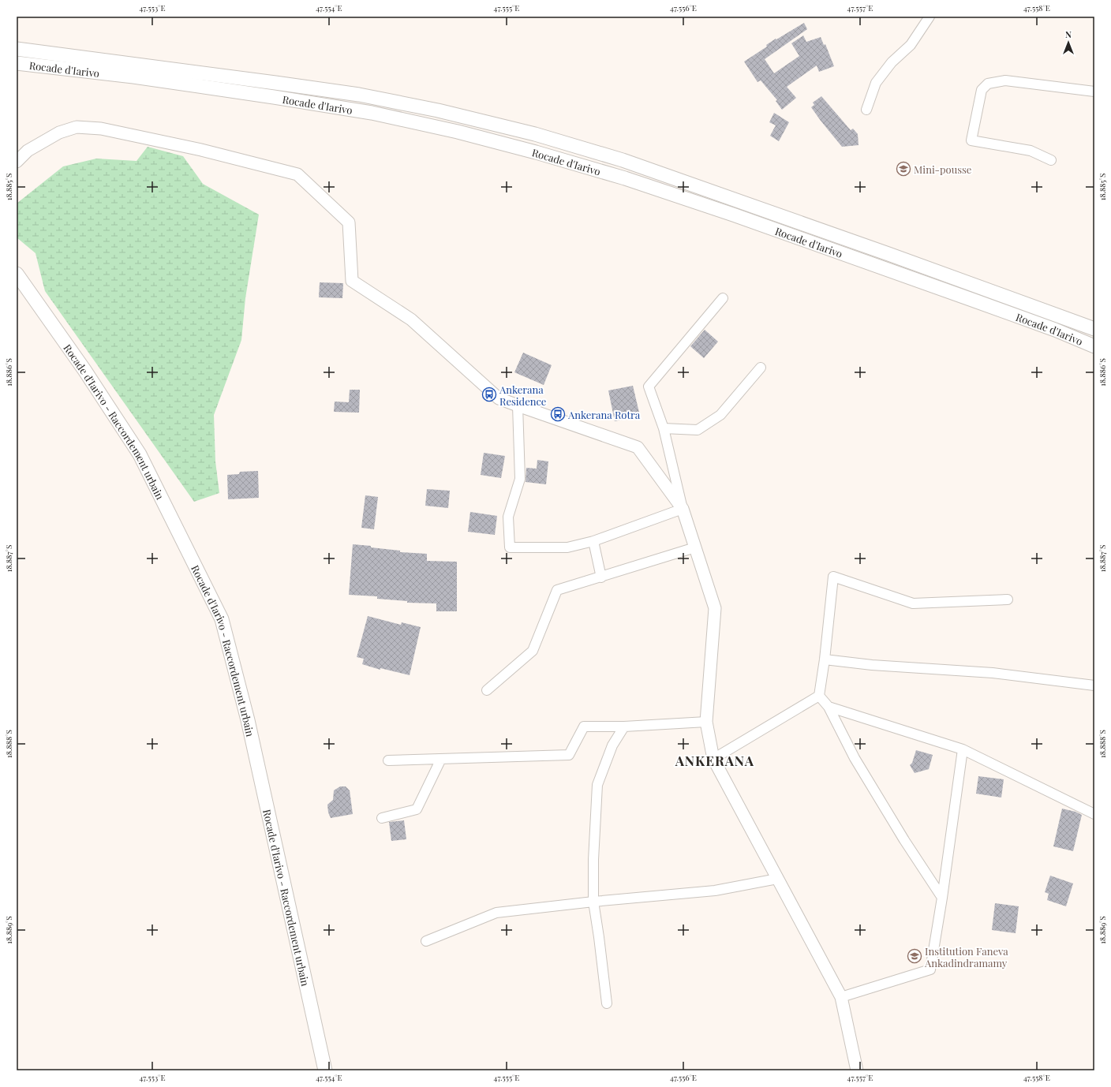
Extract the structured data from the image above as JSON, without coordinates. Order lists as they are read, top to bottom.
{
  "streets": {
    "main road": ["Rocade d'Iarivo", "Rocade d'Iarivo - Raccordement urbain"]
  },
  "districts": ["ANKERANA"],
  "places": {
    "school or university": ["Mini-pousse", "Institution Faneva Ankadindramamy"],
    "bus stop": ["Ankerana Residence", "Ankerana Rotra"]
  },
  "north": "top",
  "coordinates": [
    "47.553°E",
    "47.554°E",
    "47.555°E",
    "47.556°E",
    "47.557°E",
    "47.558°E",
    "18.885°S",
    "18.886°S",
    "18.887°S",
    "18.888°S",
    "18.889°S"
  ]
}
